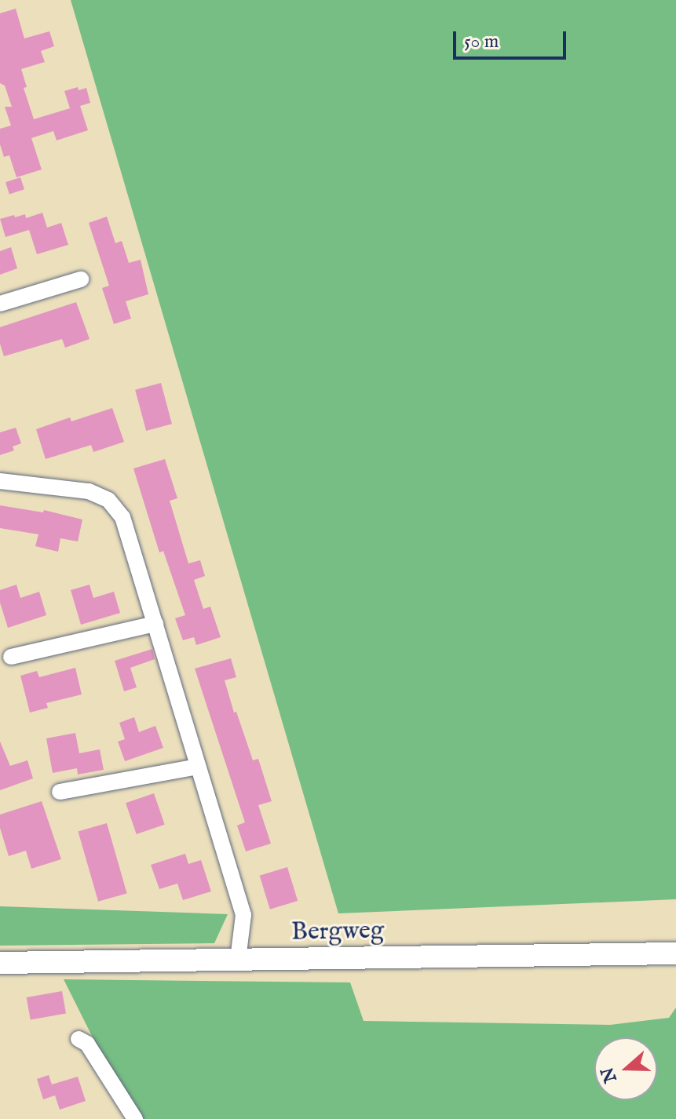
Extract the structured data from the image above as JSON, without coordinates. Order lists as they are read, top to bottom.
{
  "streets": {
    "main road": ["Bergweg"]
  },
  "scale_bar": "50 m",
  "north": "left"
}
